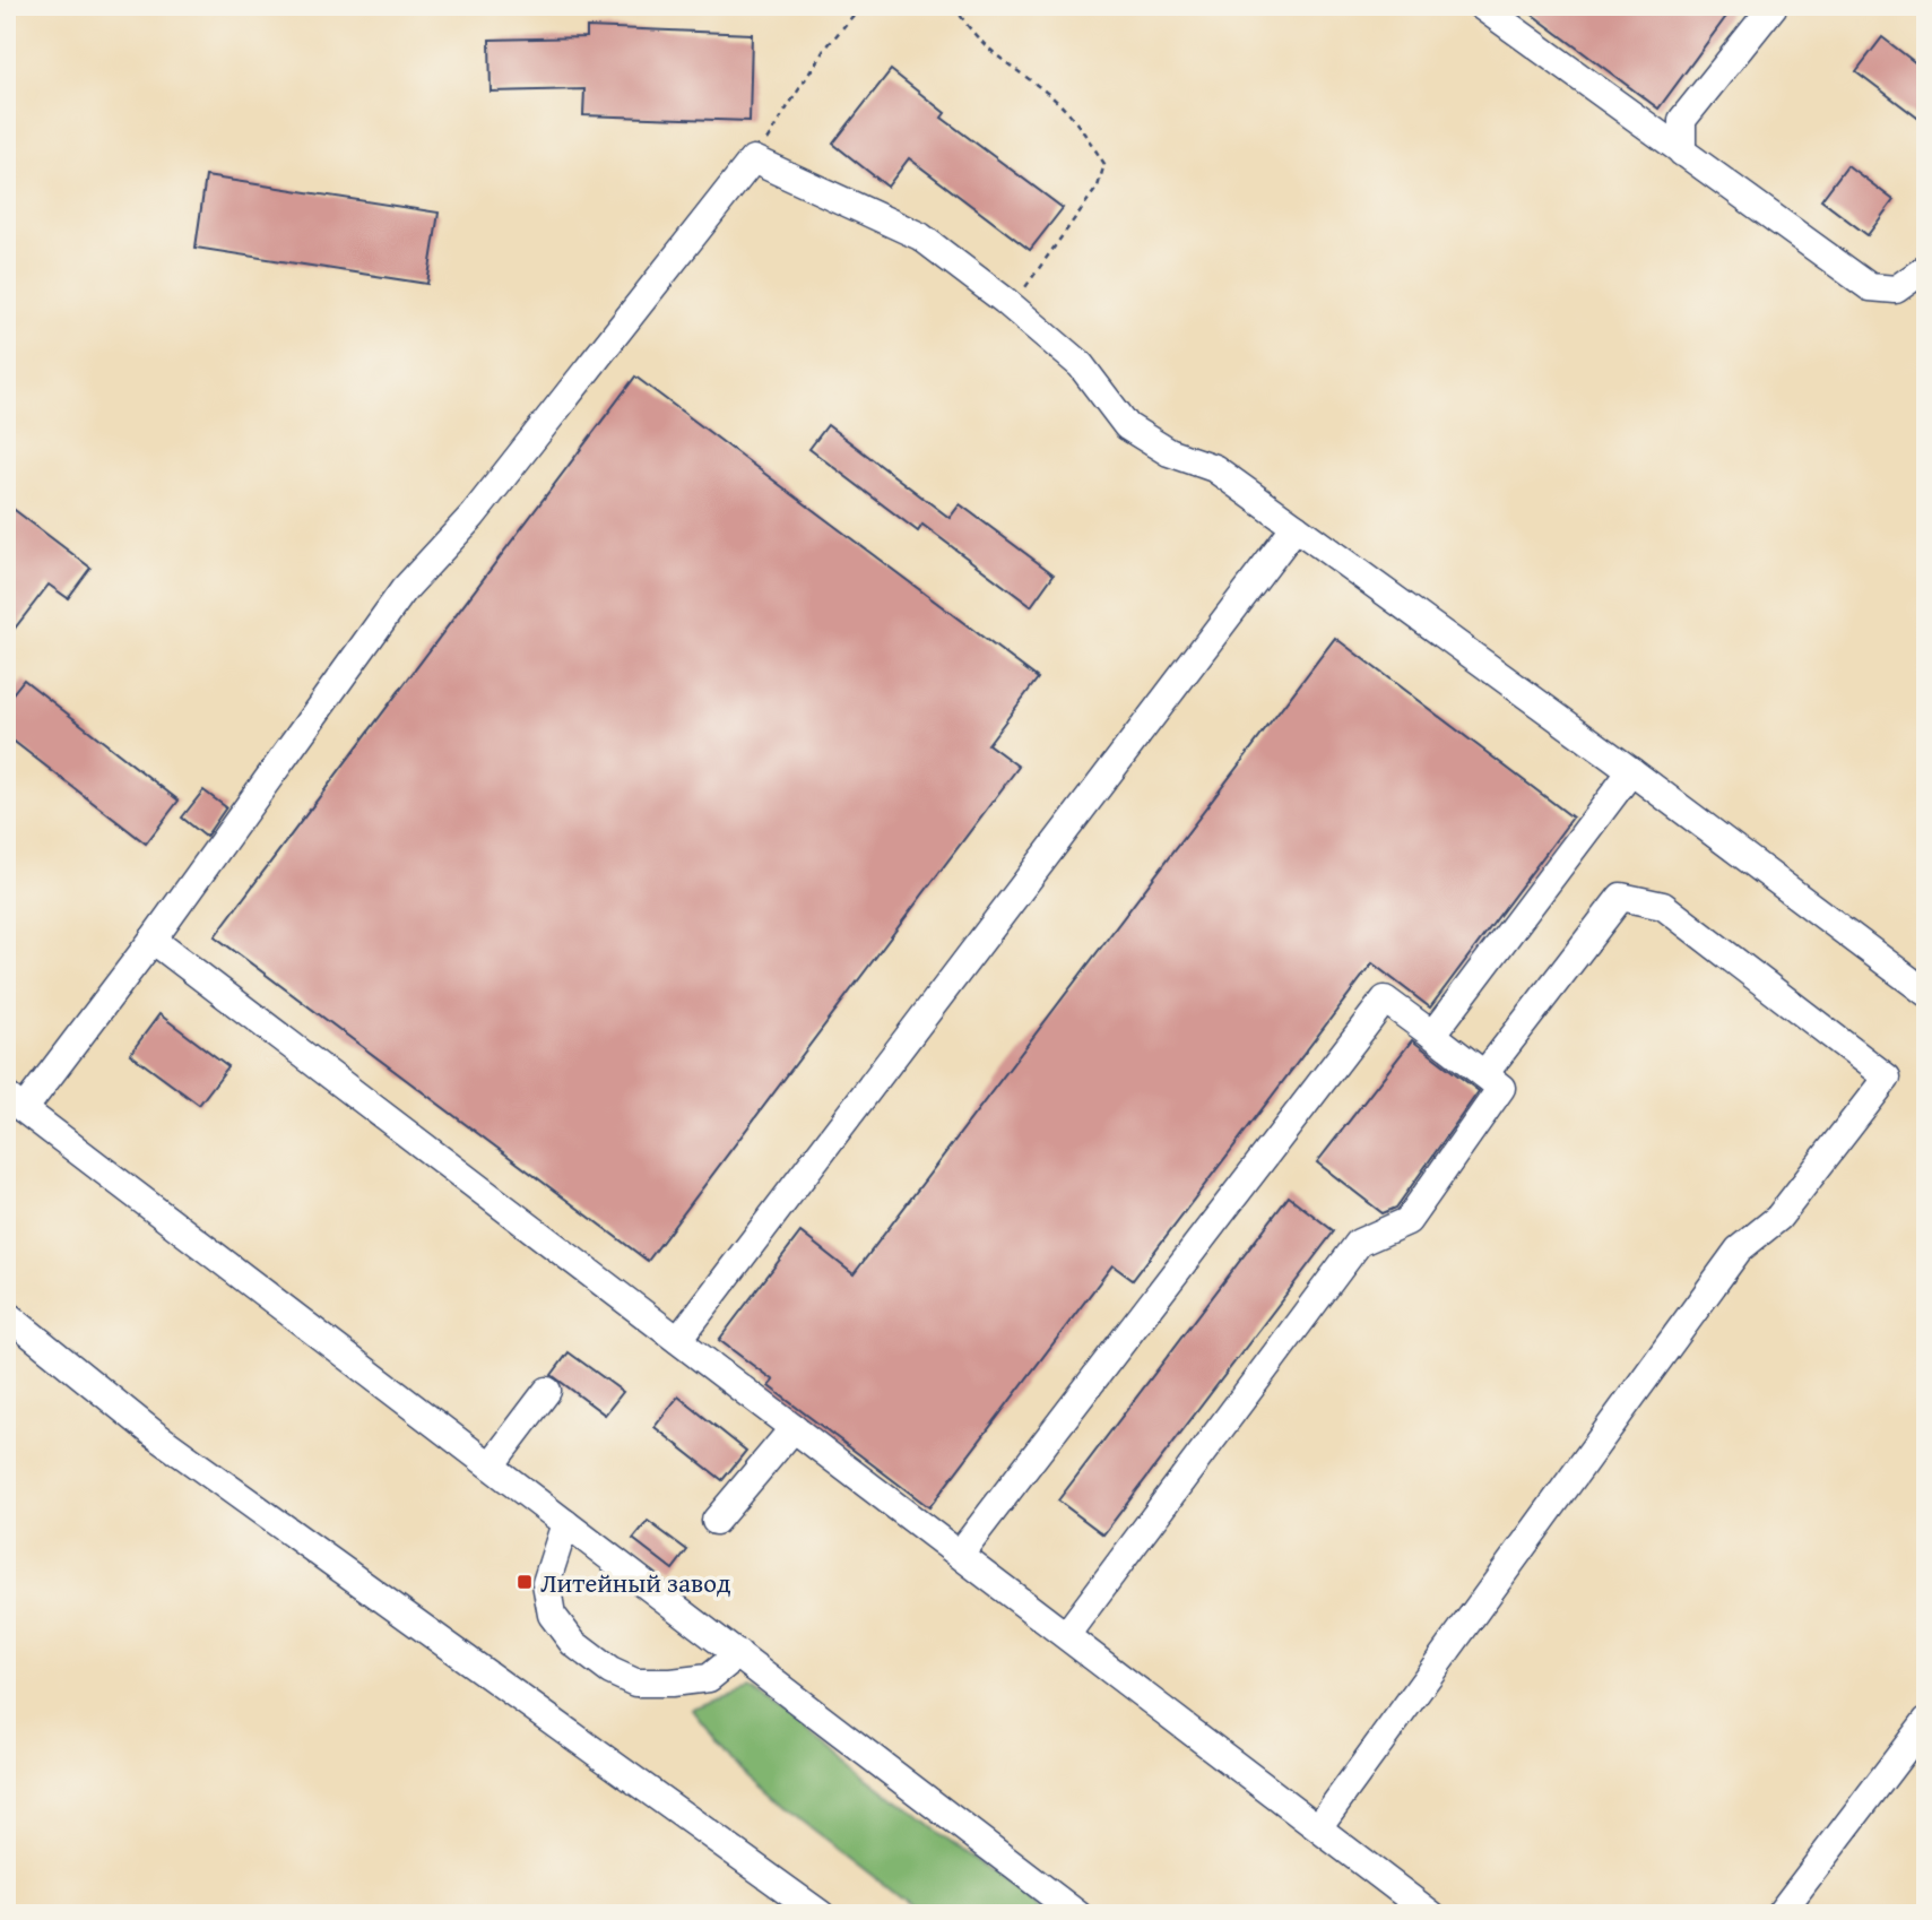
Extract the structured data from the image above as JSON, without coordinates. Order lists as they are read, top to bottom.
{
  "places": {
    "transit": ["Литейный завод"]
  }
}
